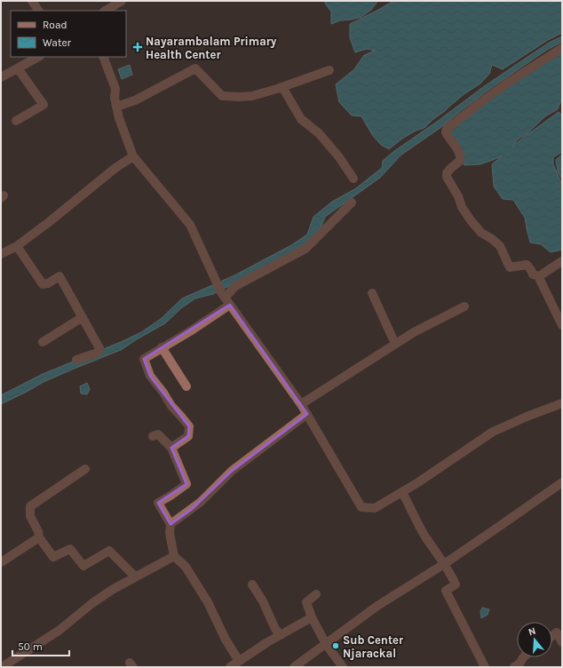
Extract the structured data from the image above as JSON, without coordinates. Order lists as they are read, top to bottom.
{
  "places": {
    "health": ["Nayarambalam Primary Health Center"],
    "other": ["Sub Center Njarackal"]
  },
  "legend": ["Road", "Water"],
  "scale_bar": "50 m",
  "north": "top"
}
